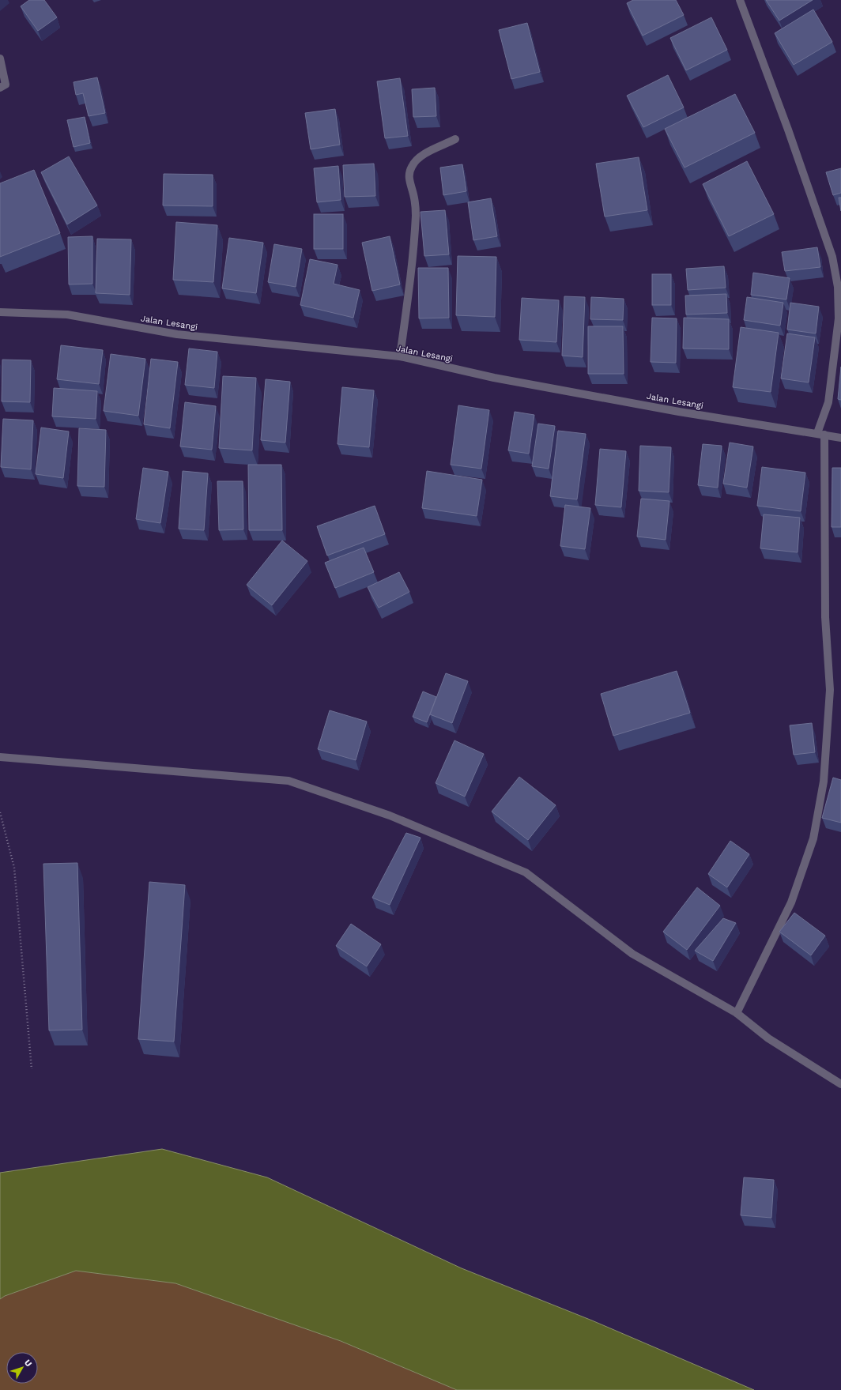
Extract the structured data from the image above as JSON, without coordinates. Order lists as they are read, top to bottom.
{
  "streets": {
    "street": ["Jalan Lesangi"]
  },
  "north": "top right"
}
